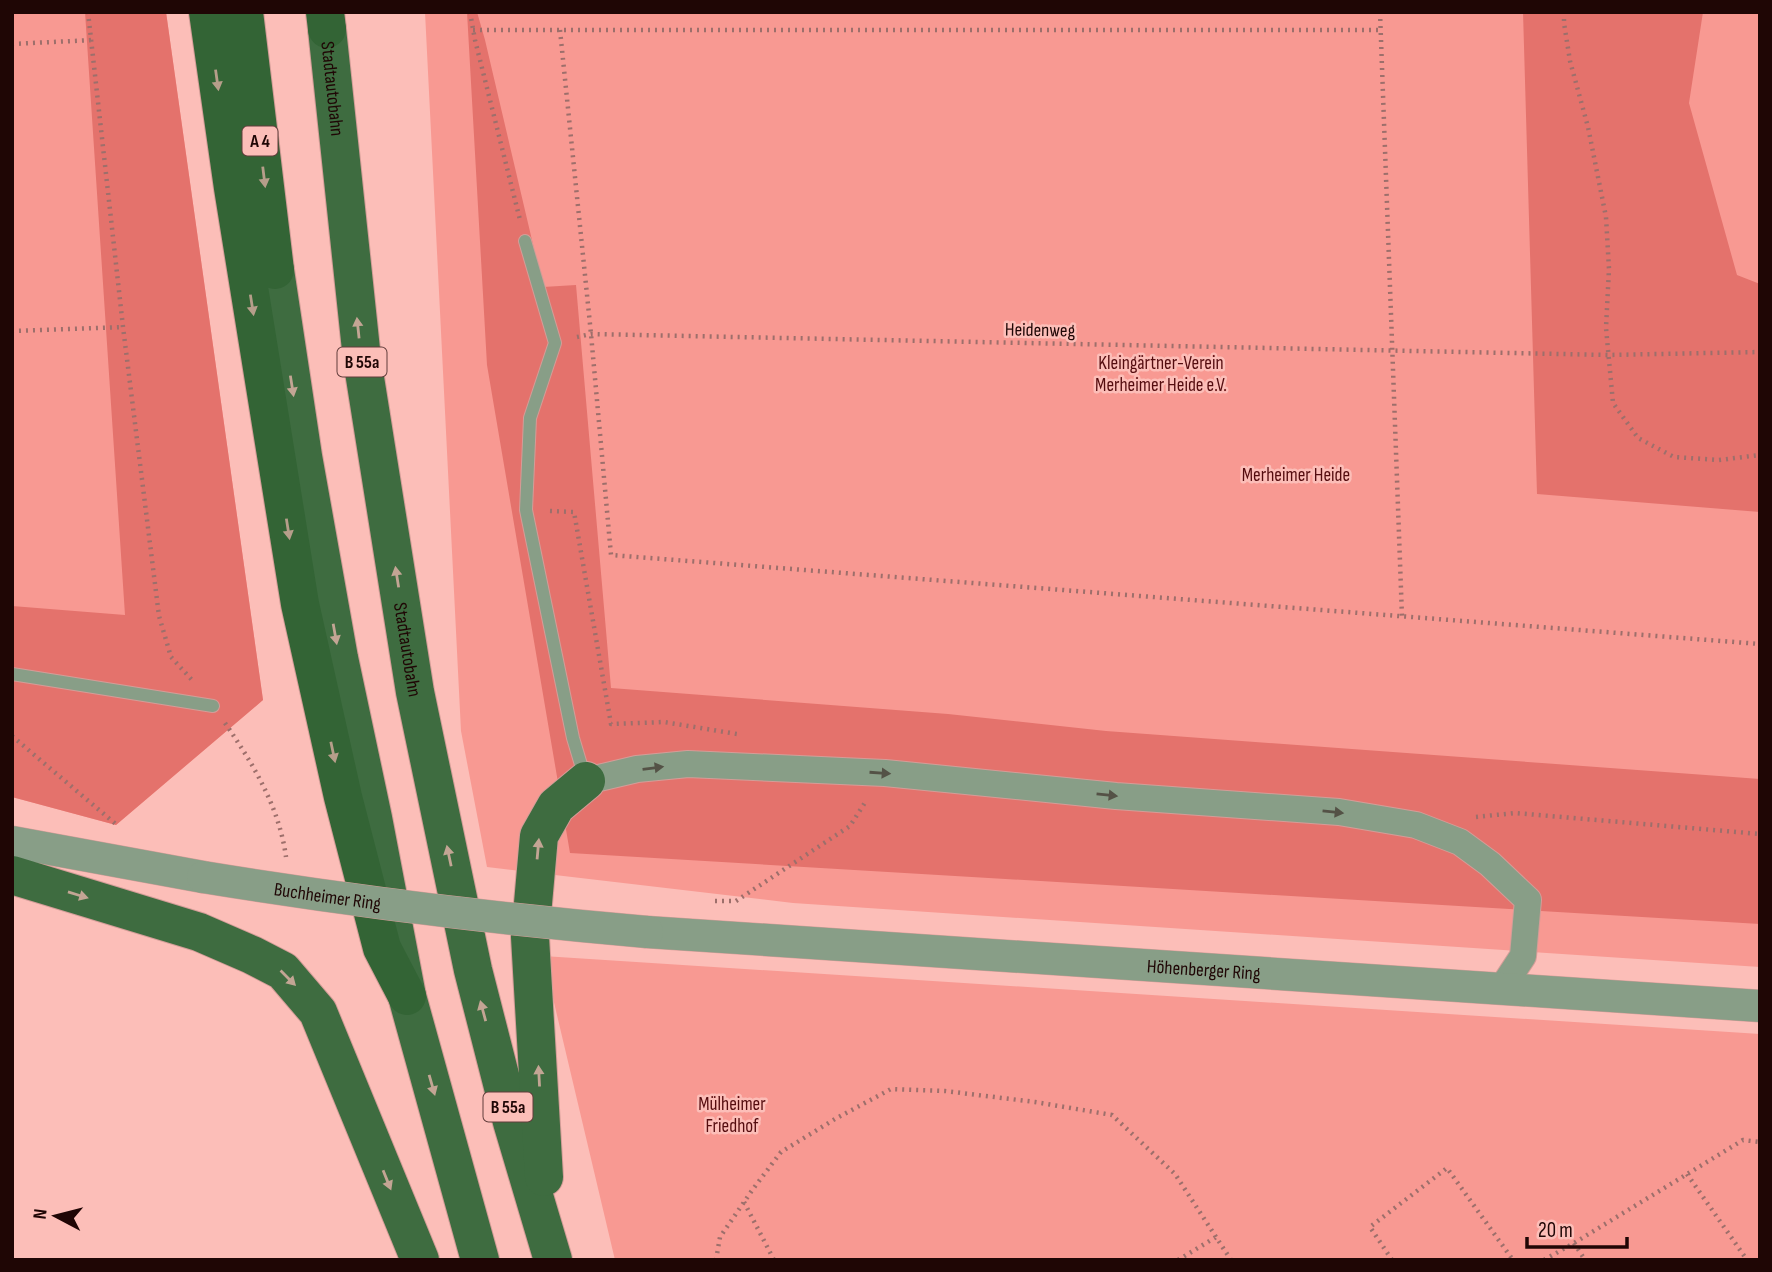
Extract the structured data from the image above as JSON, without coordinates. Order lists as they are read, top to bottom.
{
  "streets": {
    "highway": ["Stadtautobahn", "A 4", "B 55a"],
    "street": ["Buchheimer Ring", "Höhenberger Ring"],
    "path": ["Heidenweg"]
  },
  "crossings": [
    ["Buchheimer Ring", "Höhenberger Ring"]
  ],
  "parks": ["Kleingärtner-Verein Merheimer Heide e.V.", "Merheimer Heide", "Mülheimer Friedhof"],
  "scale_bar": "20 m",
  "north": "left"
}
